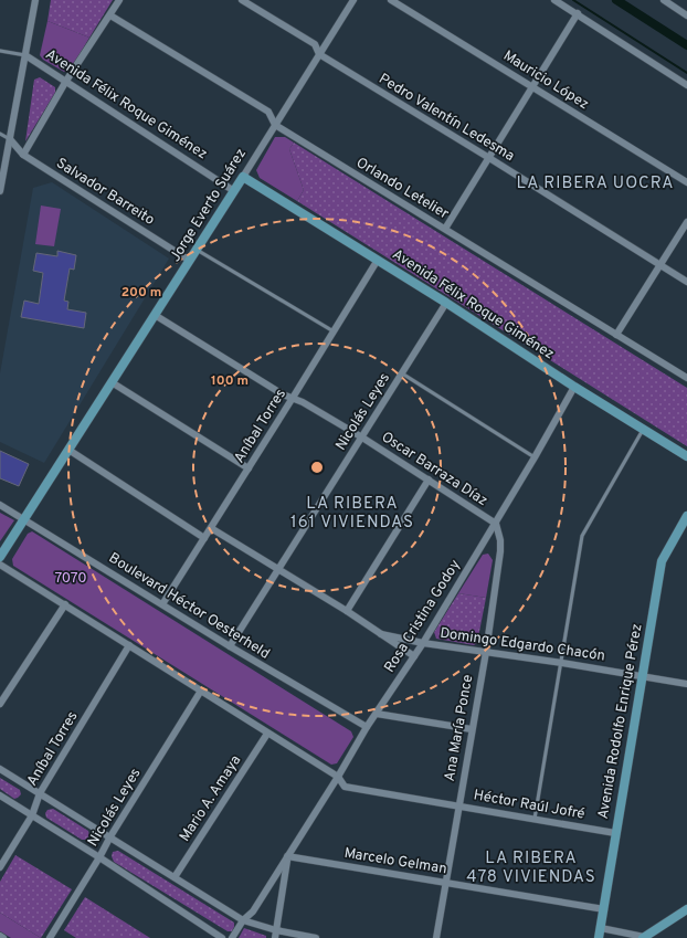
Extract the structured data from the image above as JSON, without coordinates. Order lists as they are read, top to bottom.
{
  "streets": {
    "street": [
      "Mauricio López",
      "Avenida Félix Roque Giménez",
      "Pedro Valentín Ledesma",
      "Orlando Letelier",
      "Salvador Barreito",
      "Jorge Everto Suárez",
      "Nicolás Leyes",
      "Aníbal Torres",
      "Oscar Barraza Díaz",
      "Boulevard Héctor Oesterheld",
      "Rosa Cristina Godoy",
      "Domingo Edgardo Chacón",
      "Avenida Rodolfo Enrique Pérez",
      "Ana María Ponce",
      "Mario A. Amaya",
      "Héctor Raúl Jofré",
      "Marcelo Gelman"
    ]
  },
  "crossings": [
    ["Avenida Félix Roque Giménez", "Jorge Everto Suárez"],
    ["Avenida Félix Roque Giménez", "Nicolás Leyes"],
    ["Avenida Félix Roque Giménez", "Aníbal Torres"],
    ["Avenida Félix Roque Giménez", "Rosa Cristina Godoy"],
    ["Pedro Valentín Ledesma", "Jorge Everto Suárez"],
    ["Orlando Letelier", "Jorge Everto Suárez"],
    ["Salvador Barreito", "Jorge Everto Suárez"],
    ["Jorge Everto Suárez", "Oscar Barraza Díaz"],
    ["Jorge Everto Suárez", "Boulevard Héctor Oesterheld"],
    ["Nicolás Leyes", "Oscar Barraza Díaz"],
    ["Nicolás Leyes", "Boulevard Héctor Oesterheld"],
    ["Nicolás Leyes", "Domingo Edgardo Chacón"],
    ["Aníbal Torres", "Oscar Barraza Díaz"],
    ["Aníbal Torres", "Boulevard Héctor Oesterheld"],
    ["Aníbal Torres", "Domingo Edgardo Chacón"],
    ["Oscar Barraza Díaz", "Rosa Cristina Godoy"],
    ["Oscar Barraza Díaz", "Ana María Ponce"],
    ["Boulevard Héctor Oesterheld", "Rosa Cristina Godoy"],
    ["Rosa Cristina Godoy", "Domingo Edgardo Chacón"],
    ["Rosa Cristina Godoy", "Ana María Ponce"],
    ["Rosa Cristina Godoy", "Héctor Raúl Jofré"],
    ["Rosa Cristina Godoy", "Marcelo Gelman"],
    ["Domingo Edgardo Chacón", "Avenida Rodolfo Enrique Pérez"],
    ["Domingo Edgardo Chacón", "Ana María Ponce"],
    ["Avenida Rodolfo Enrique Pérez", "Héctor Raúl Jofré"],
    ["Avenida Rodolfo Enrique Pérez", "Marcelo Gelman"],
    ["Ana María Ponce", "Héctor Raúl Jofré"],
    ["Ana María Ponce", "Marcelo Gelman"]
  ],
  "districts": ["LA RIBERA UOCRA", "LA RIBERA 161 VIVIENDAS", "LA RIBERA 478 VIVIENDAS"],
  "parks": ["7070"],
  "rings": ["200 m", "100 m"]
}
